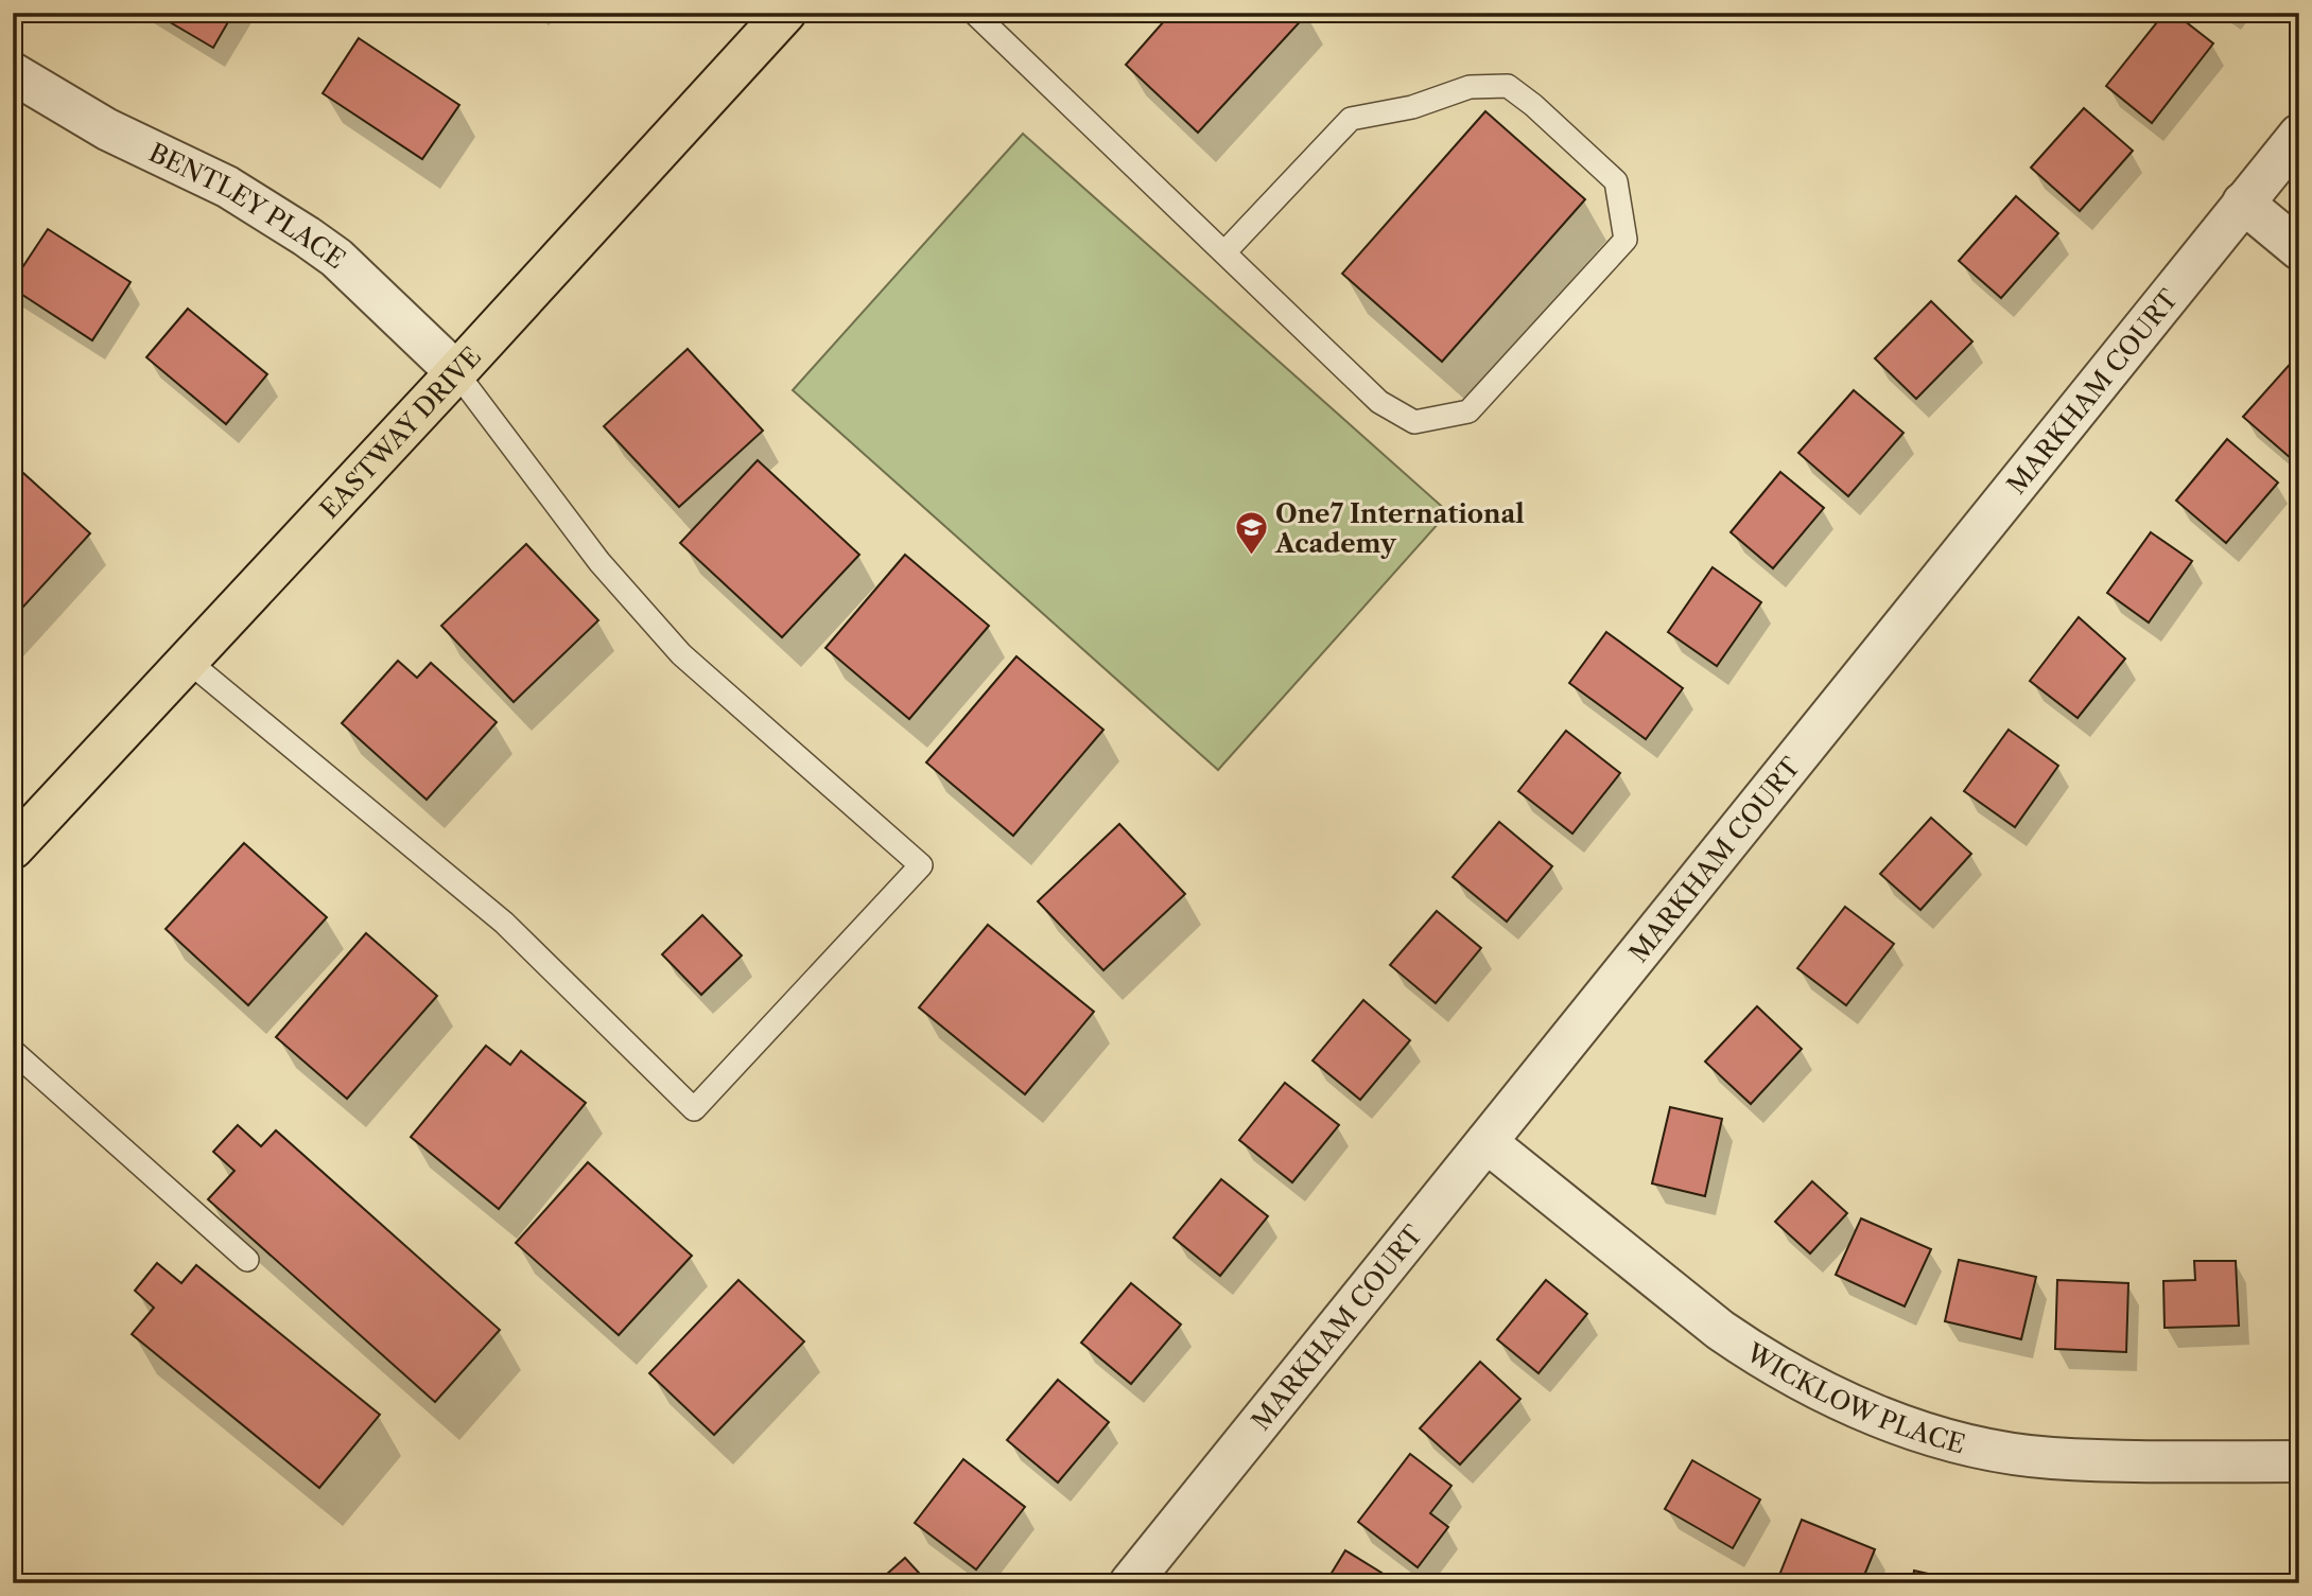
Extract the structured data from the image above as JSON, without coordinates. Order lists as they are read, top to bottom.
{
  "streets": {
    "main road": ["EASTWAY DRIVE"],
    "street": ["BENTLEY PLACE", "MARKHAM COURT", "WICKLOW PLACE"]
  },
  "crossings": [
    ["BENTLEY PLACE", "EASTWAY DRIVE"],
    ["MARKHAM COURT", "WICKLOW PLACE"]
  ],
  "places": {
    "school or university": ["One7 International Academy"]
  }
}
